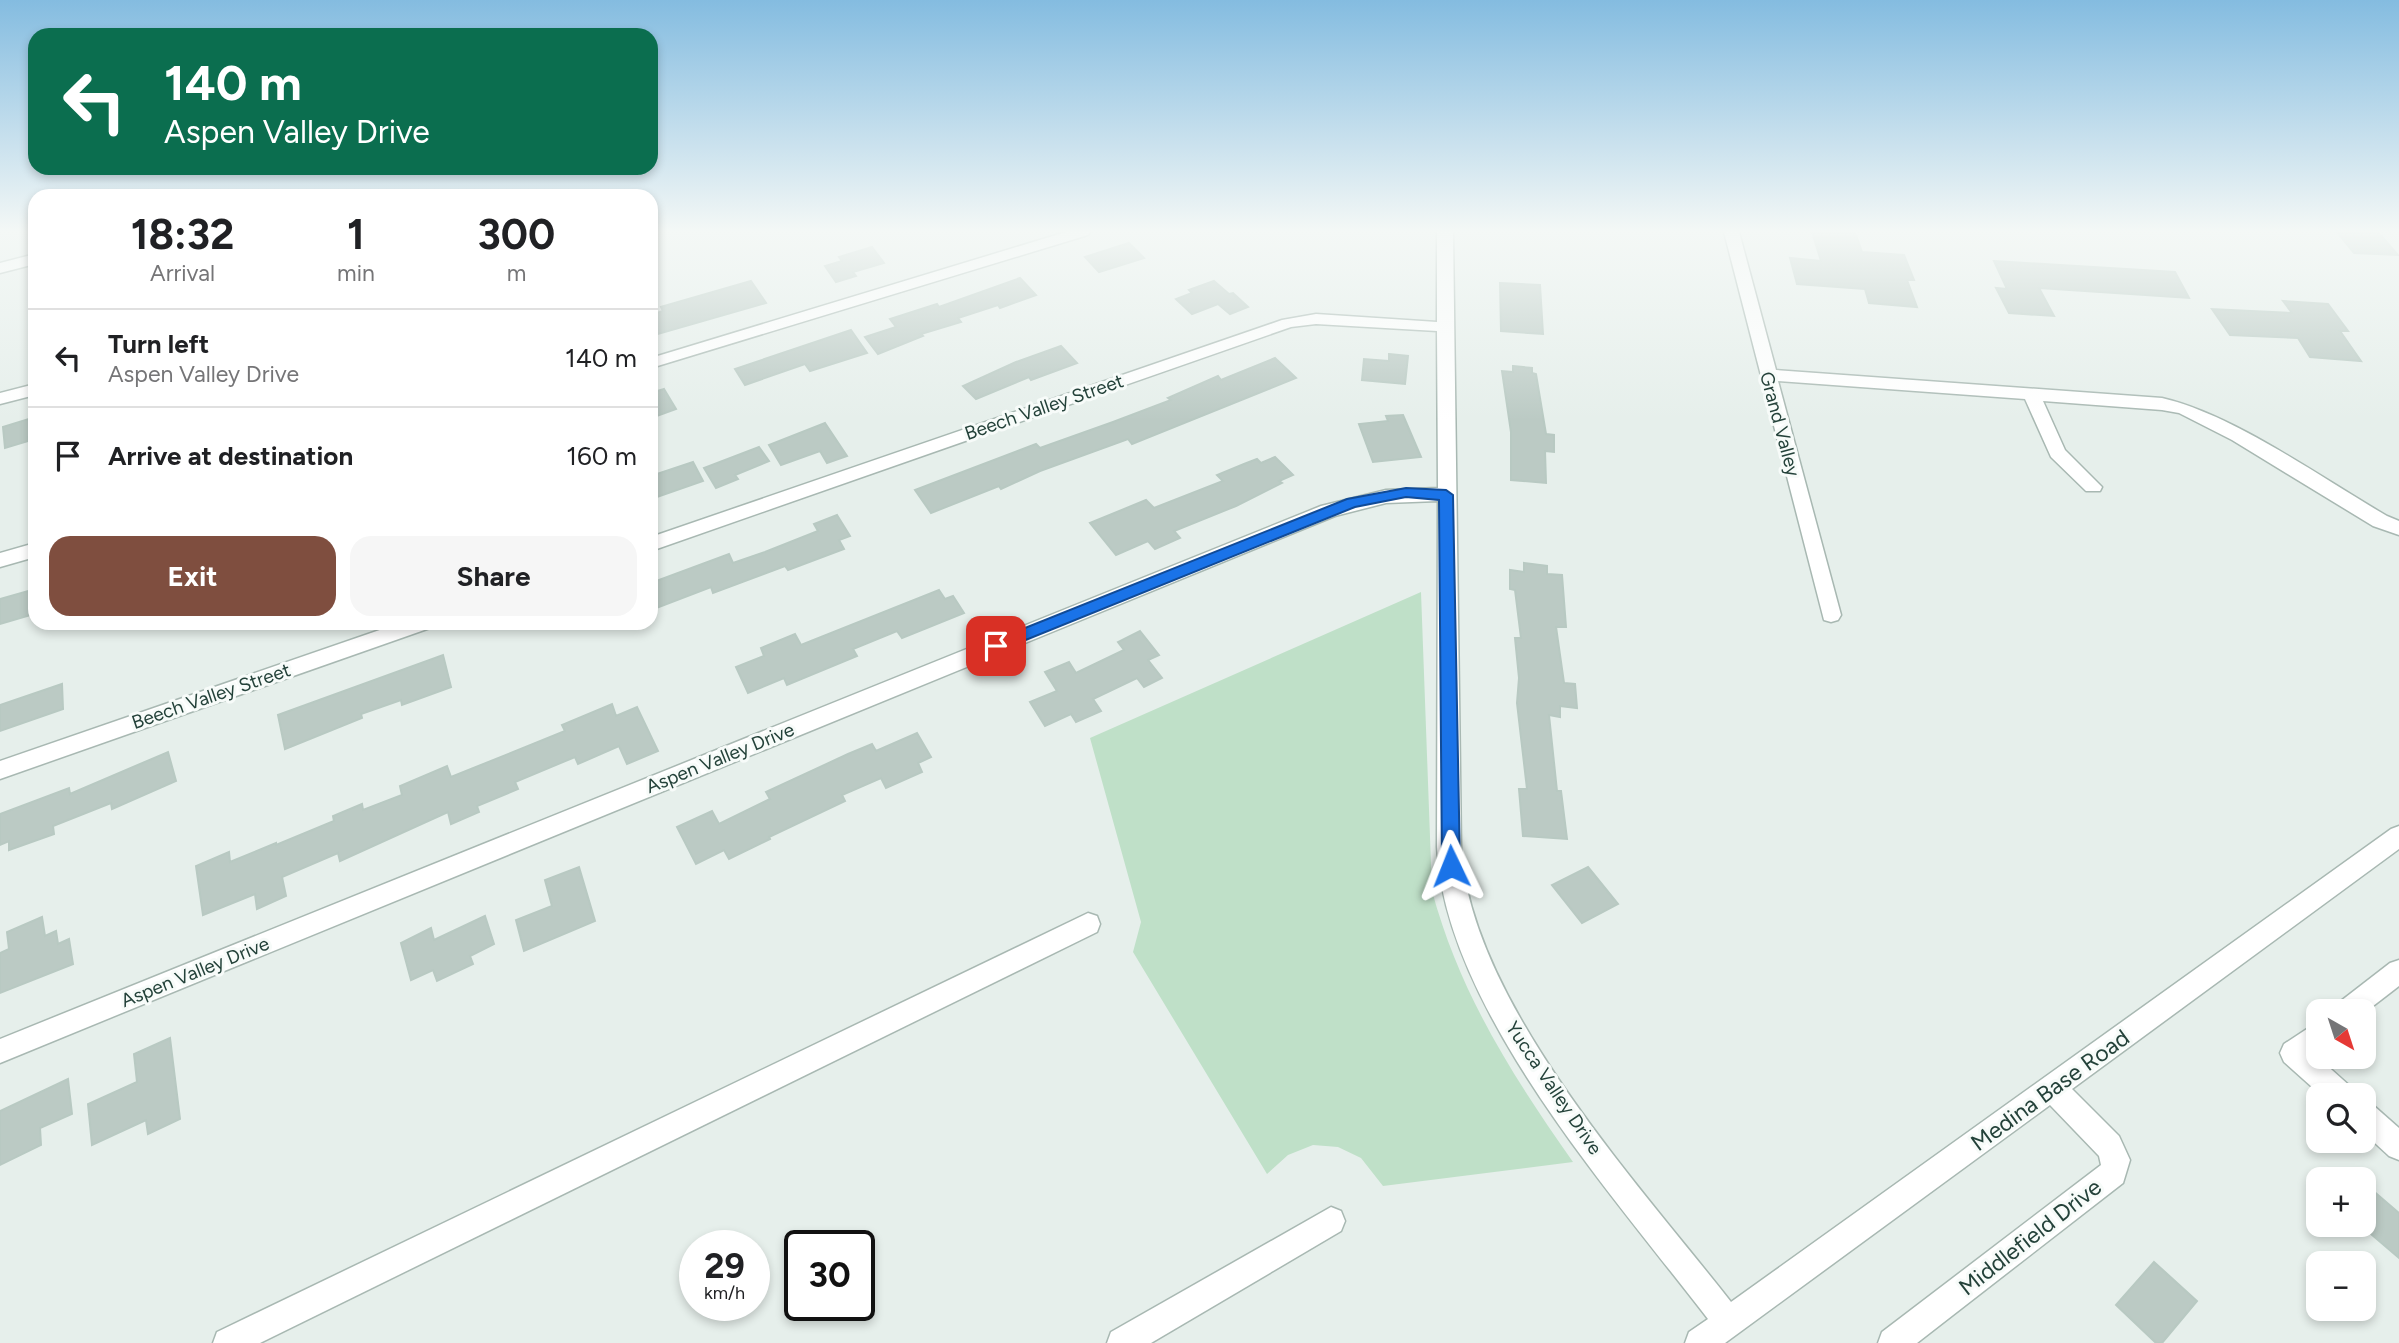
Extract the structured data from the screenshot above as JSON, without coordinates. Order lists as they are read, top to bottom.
{
  "streets": {
    "street": [
      "Beech Valley Street",
      "Grand Valley",
      "Aspen Valley Drive",
      "Yucca Valley Drive",
      "Medina Base Road",
      "Middlefield Drive"
    ]
  },
  "crossings": [
    ["Beech Valley Street", "Yucca Valley Drive"],
    ["Aspen Valley Drive", "Yucca Valley Drive"],
    ["Yucca Valley Drive", "Medina Base Road"],
    ["Medina Base Road", "Middlefield Drive"]
  ],
  "north": "bottom right",
  "page": {
    "turn": ["140 m", "Aspen Valley Drive"],
    "eta": [
      "18:32",
      "Arrival",
      "1",
      "min",
      "300",
      "m"
    ],
    "list": [
      {
        "name": "Turn left",
        "note": "Aspen Valley Drive",
        "value": "140 m"
      },
      {
        "name": "Arrive at destination",
        "value": "160 m"
      }
    ],
    "buttons": ["Exit", "Share"],
    "map_buttons": ["+", "−"],
    "speed": "29 km/h",
    "limit": "30"
  }
}
